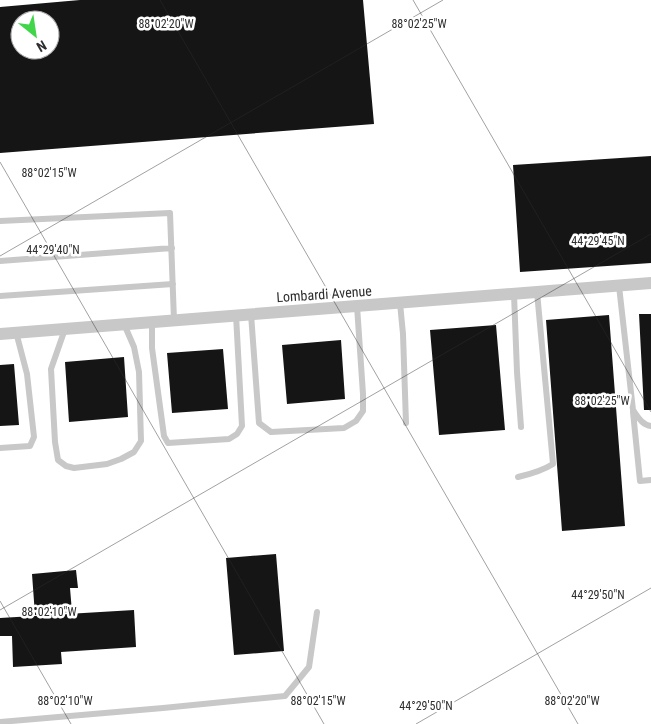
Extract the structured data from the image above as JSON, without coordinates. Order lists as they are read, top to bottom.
{
  "streets": {
    "street": ["Lombardi Avenue"]
  },
  "north": "bottom right",
  "coordinates": [
    "88°02'20\"W",
    "88°02'25\"W",
    "88°02'15\"W",
    "44°29'45\"N",
    "44°29'40\"N",
    "44°29'50\"N",
    "88°02'10\"W"
  ]
}
